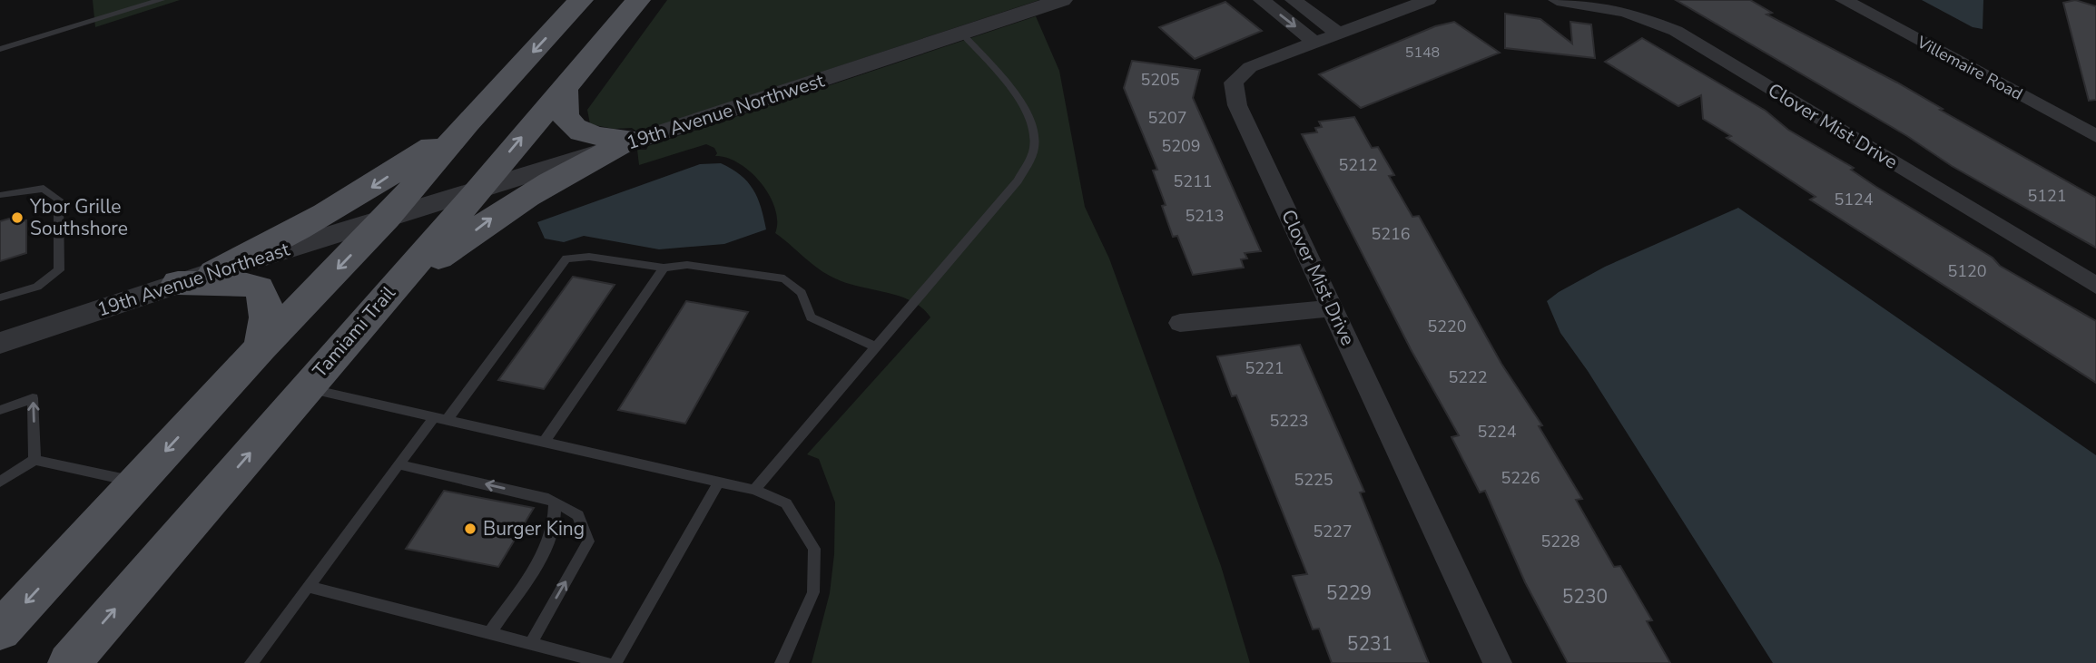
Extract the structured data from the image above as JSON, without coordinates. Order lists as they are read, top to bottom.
{
  "streets": {
    "main road": ["Tamiami Trail"],
    "street": [
      "Villemaire Road",
      "19th Avenue Northwest",
      "Clover Mist Drive",
      "19th Avenue Northeast"
    ]
  },
  "crossings": [
    ["19th Avenue Northwest", "19th Avenue Northeast"],
    ["19th Avenue Northwest", "Tamiami Trail"]
  ],
  "places": ["Ybor Grille Southshore", "Burger King"],
  "house_numbers": [
    "5148",
    "5205",
    "5207",
    "5209",
    "5212",
    "5211",
    "5121",
    "5124",
    "5213",
    "5216",
    "5120",
    "5220",
    "5221",
    "5222",
    "5223",
    "5224",
    "5226",
    "5225",
    "5227",
    "5228",
    "5229",
    "5230",
    "5231"
  ]
}
